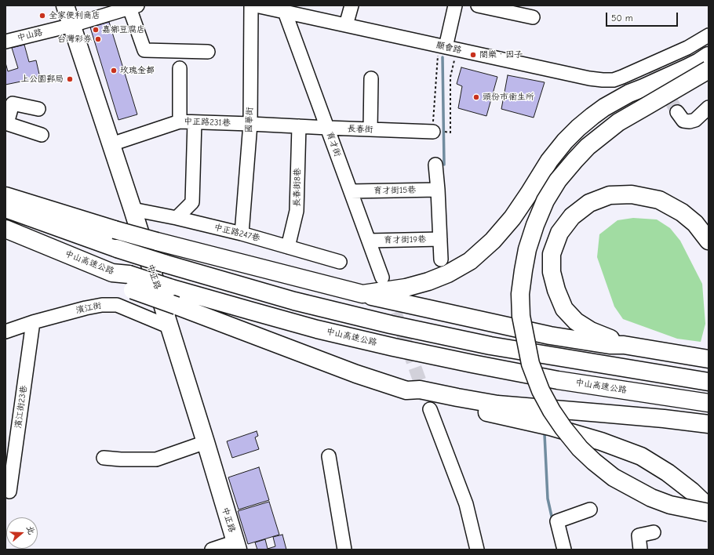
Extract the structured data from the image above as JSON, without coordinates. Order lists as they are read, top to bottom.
{
  "streets": {
    "main road": ["中山高速公路", "中正路"],
    "street": [
      "中山路",
      "顯會路",
      "國華街",
      "中正路231巷",
      "長春街",
      "育才街",
      "長春街8巷",
      "育才街15巷",
      "中正路247巷",
      "育才街19巷",
      "濱江街",
      "濱江街23巷"
    ]
  },
  "crossings": [
    ["中山路", "中正路"],
    ["顯會路", "育才街"],
    ["國華街", "中正路231巷"],
    ["國華街", "長春街"],
    ["國華街", "中正路247巷"],
    ["中正路231巷", "長春街"],
    ["中正路231巷", "中正路"],
    ["長春街", "育才街"],
    ["長春街", "長春街8巷"],
    ["育才街", "育才街15巷"],
    ["育才街", "育才街19巷"],
    ["長春街8巷", "中正路247巷"],
    ["中正路247巷", "中正路"],
    ["中正路", "濱江街"],
    ["濱江街", "濱江街23巷"]
  ],
  "places": [
    "全家便利商店",
    "嘉鄉豆腐店",
    "台灣彩券",
    "閤樂‧因子",
    "玫瑰金都",
    "上公園郵局",
    "頭份市衛生所"
  ],
  "scale_bar": "50 m",
  "north": "right"
}
